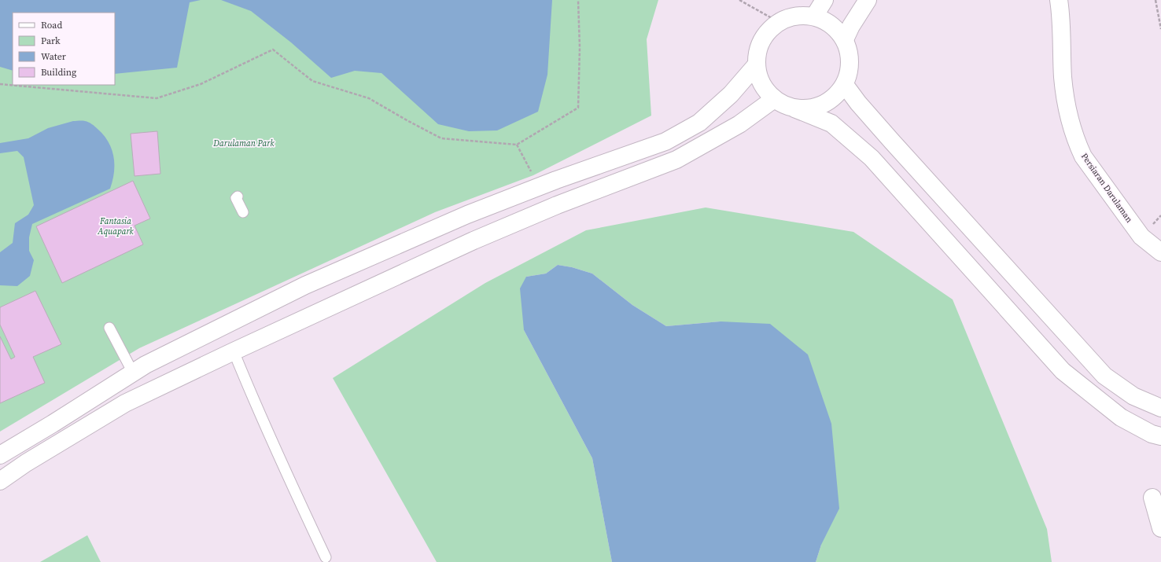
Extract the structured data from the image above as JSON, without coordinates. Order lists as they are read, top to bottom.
{
  "streets": {
    "street": ["Persiaran Darulaman"]
  },
  "parks": ["Darulaman Park", "Fantasia Aquapark"],
  "legend": [
    "Road",
    "Park",
    "Water",
    "Building"
  ]
}
